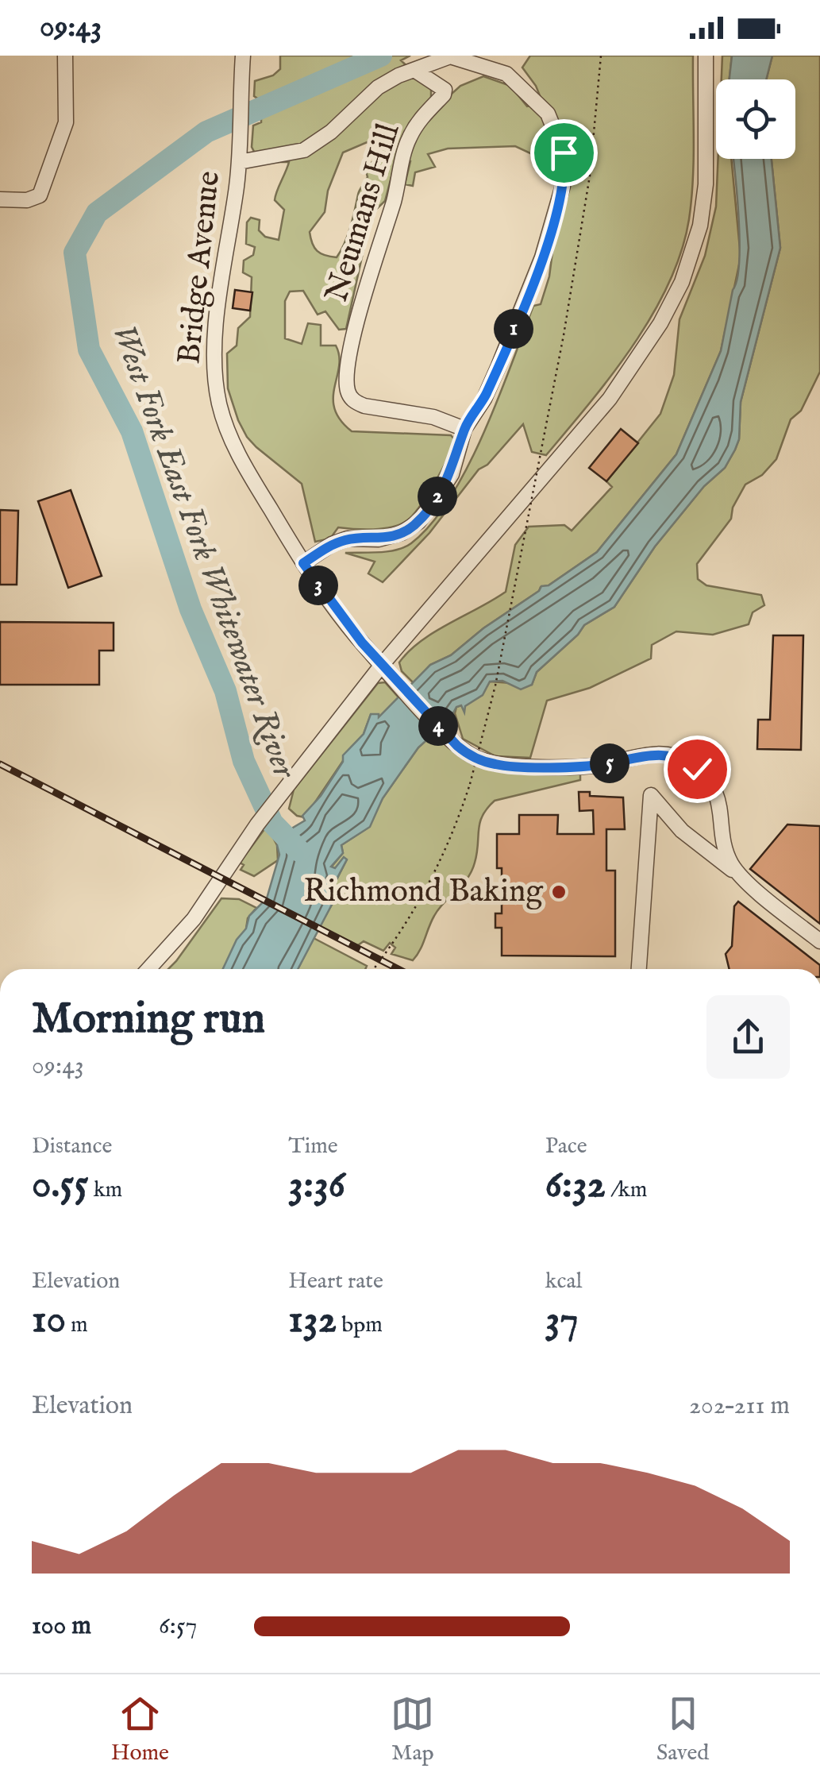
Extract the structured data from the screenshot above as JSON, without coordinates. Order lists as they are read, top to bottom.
{
  "streets": {
    "street": ["Neumans Hill", "Bridge Avenue"]
  },
  "water": ["West Fork East Fork Whitewater River"],
  "places": ["Richmond Baking"],
  "page": {
    "status": "09:43",
    "pins": [
      "1",
      "2",
      "3",
      "4",
      "5"
    ],
    "heading": ["Morning run", "09:43"],
    "stats": [
      ["Distance", "0.55 km"],
      ["Time", "3:36"],
      ["Pace", "6:32 /km"],
      ["Elevation", "10 m"],
      ["Heart rate", "132 bpm"],
      ["kcal", "37"]
    ],
    "chart": ["Elevation", "202–211 m"],
    "list": [
      {
        "name": "100 m",
        "note": "6:57"
      }
    ],
    "tabs": ["Home", "Map", "Saved"]
  }
}
